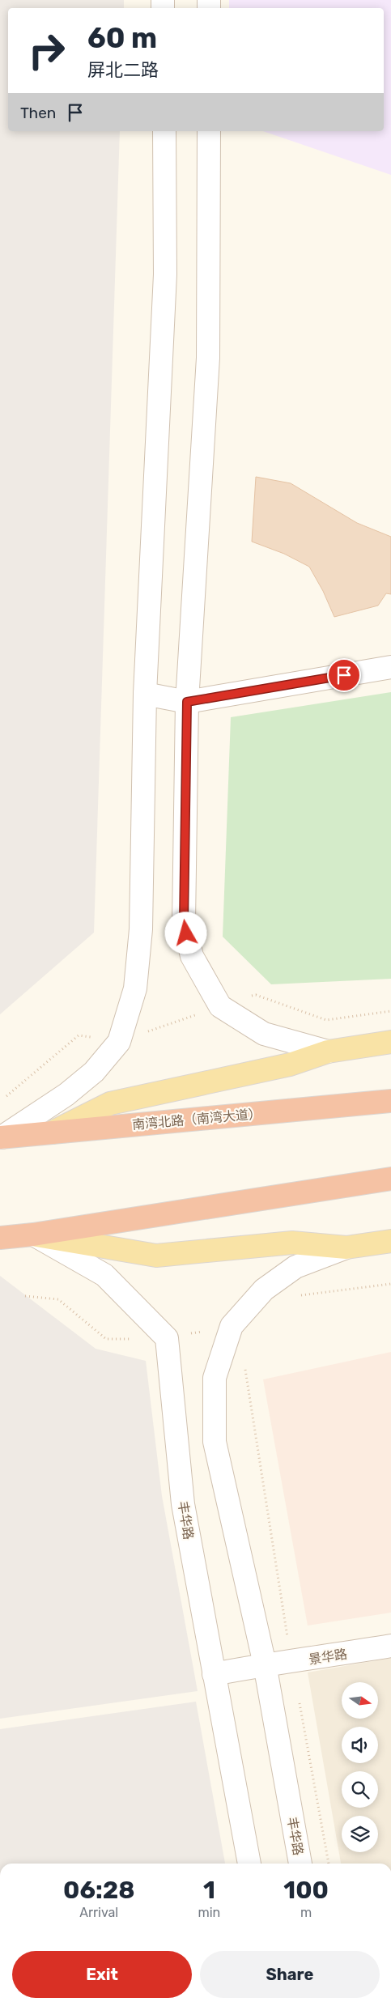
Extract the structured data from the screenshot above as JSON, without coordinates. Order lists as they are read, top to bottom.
{
  "streets": {
    "highway": ["南湾北路（南湾大道）"],
    "street": ["丰华路", "景华路"]
  },
  "crossings": [
    ["丰华路", "景华路"]
  ],
  "north": "right",
  "page": {
    "turn": ["60 m", "屏北二路"],
    "then": "Then",
    "eta": [
      "06:28",
      "Arrival",
      "1",
      "min",
      "100",
      "m"
    ],
    "buttons": ["Exit", "Share"]
  }
}
